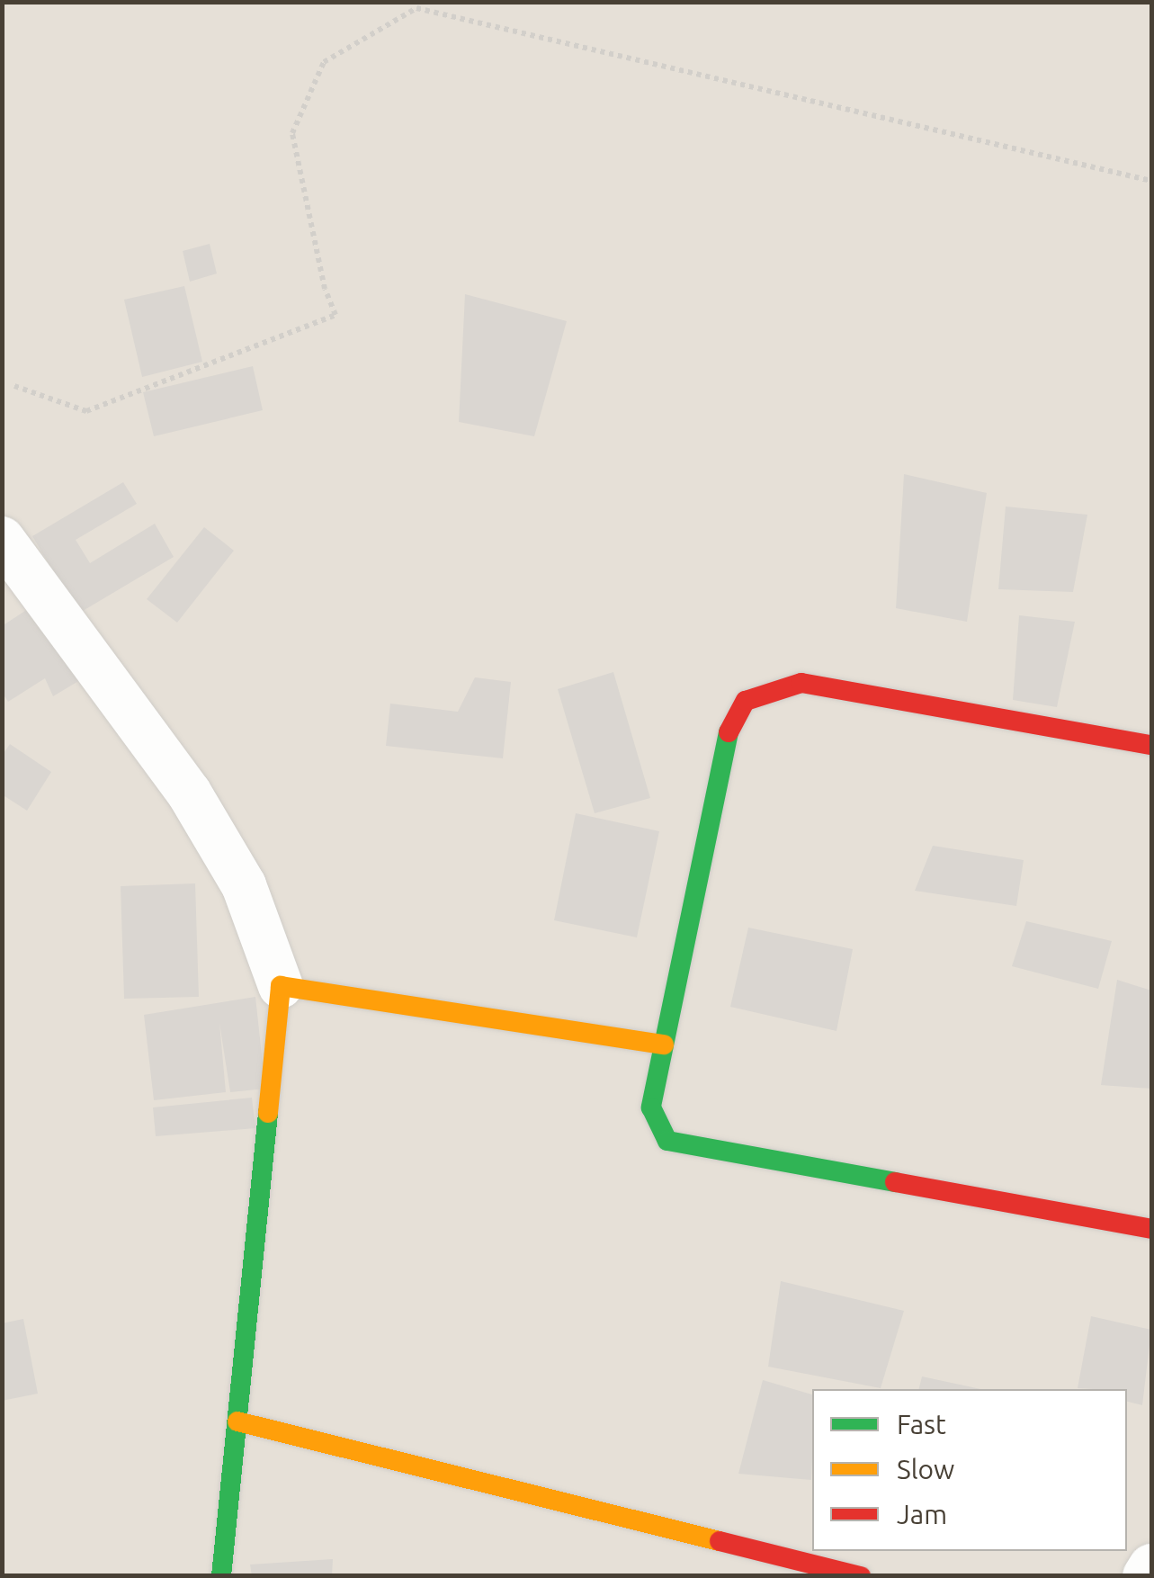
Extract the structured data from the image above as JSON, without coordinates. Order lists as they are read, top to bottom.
{
  "legend": ["Fast", "Slow", "Jam"]
}
